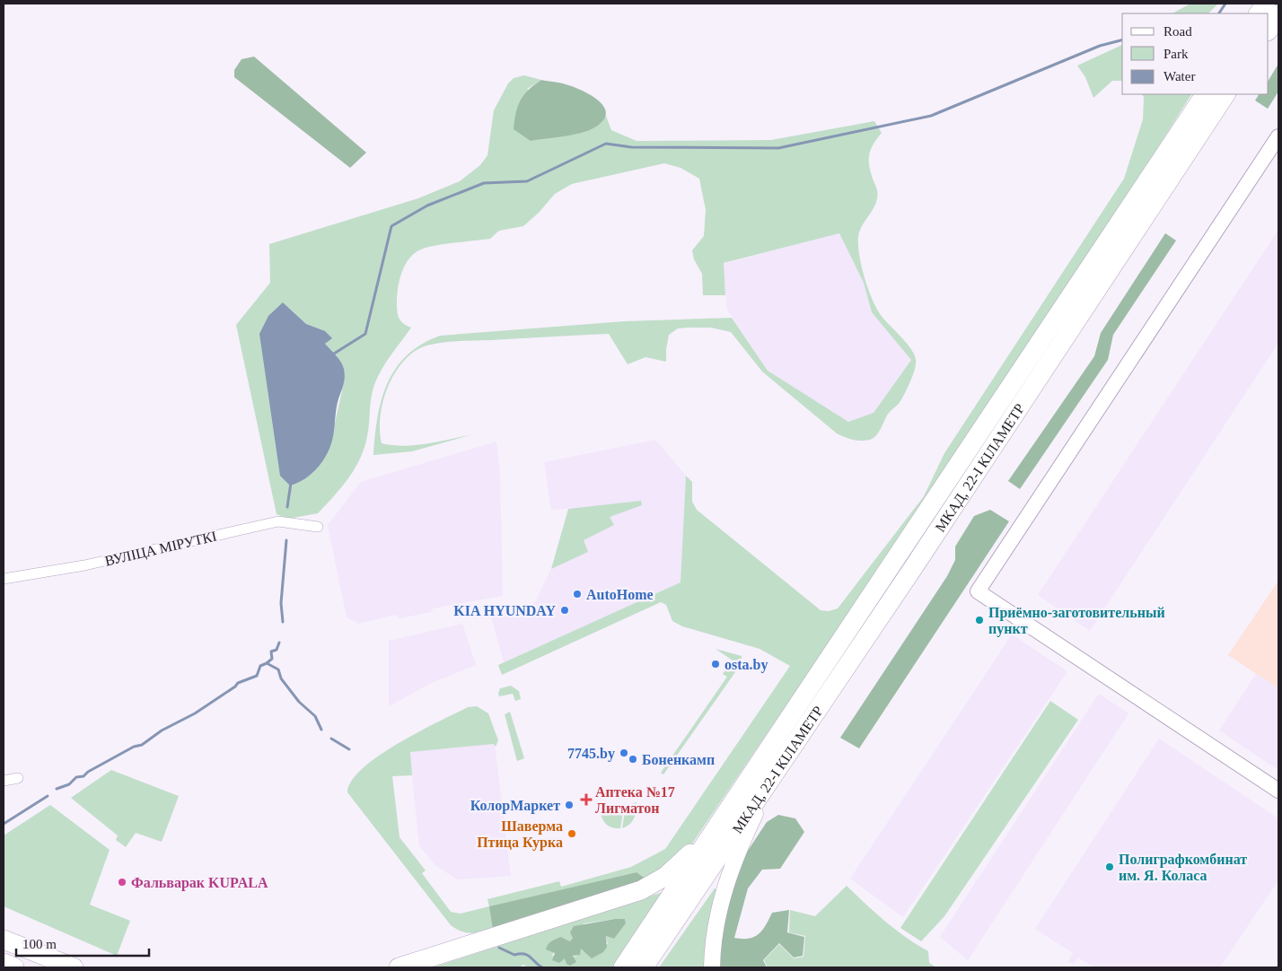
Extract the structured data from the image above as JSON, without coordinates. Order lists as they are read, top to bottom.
{
  "streets": {
    "highway": ["МКАД, 22-І КІЛАМЕТР"],
    "street": ["ВУЛІЦА МІРУТКІ"]
  },
  "places": {
    "other": [
      "AutoHome",
      "KIA HYUNDAY",
      "Приёмно-заготовительный пункт",
      "osta.by",
      "7745.by",
      "Боненкамп",
      "КолорМаркет",
      "Шаверма Птица Курка",
      "Полиграфкомбинат им. Я. Коласа",
      "Фальварак KUPALA"
    ],
    "health": ["Аптека №17 Лигматон"]
  },
  "legend": ["Road", "Park", "Water"],
  "scale_bar": "100 m"
}
